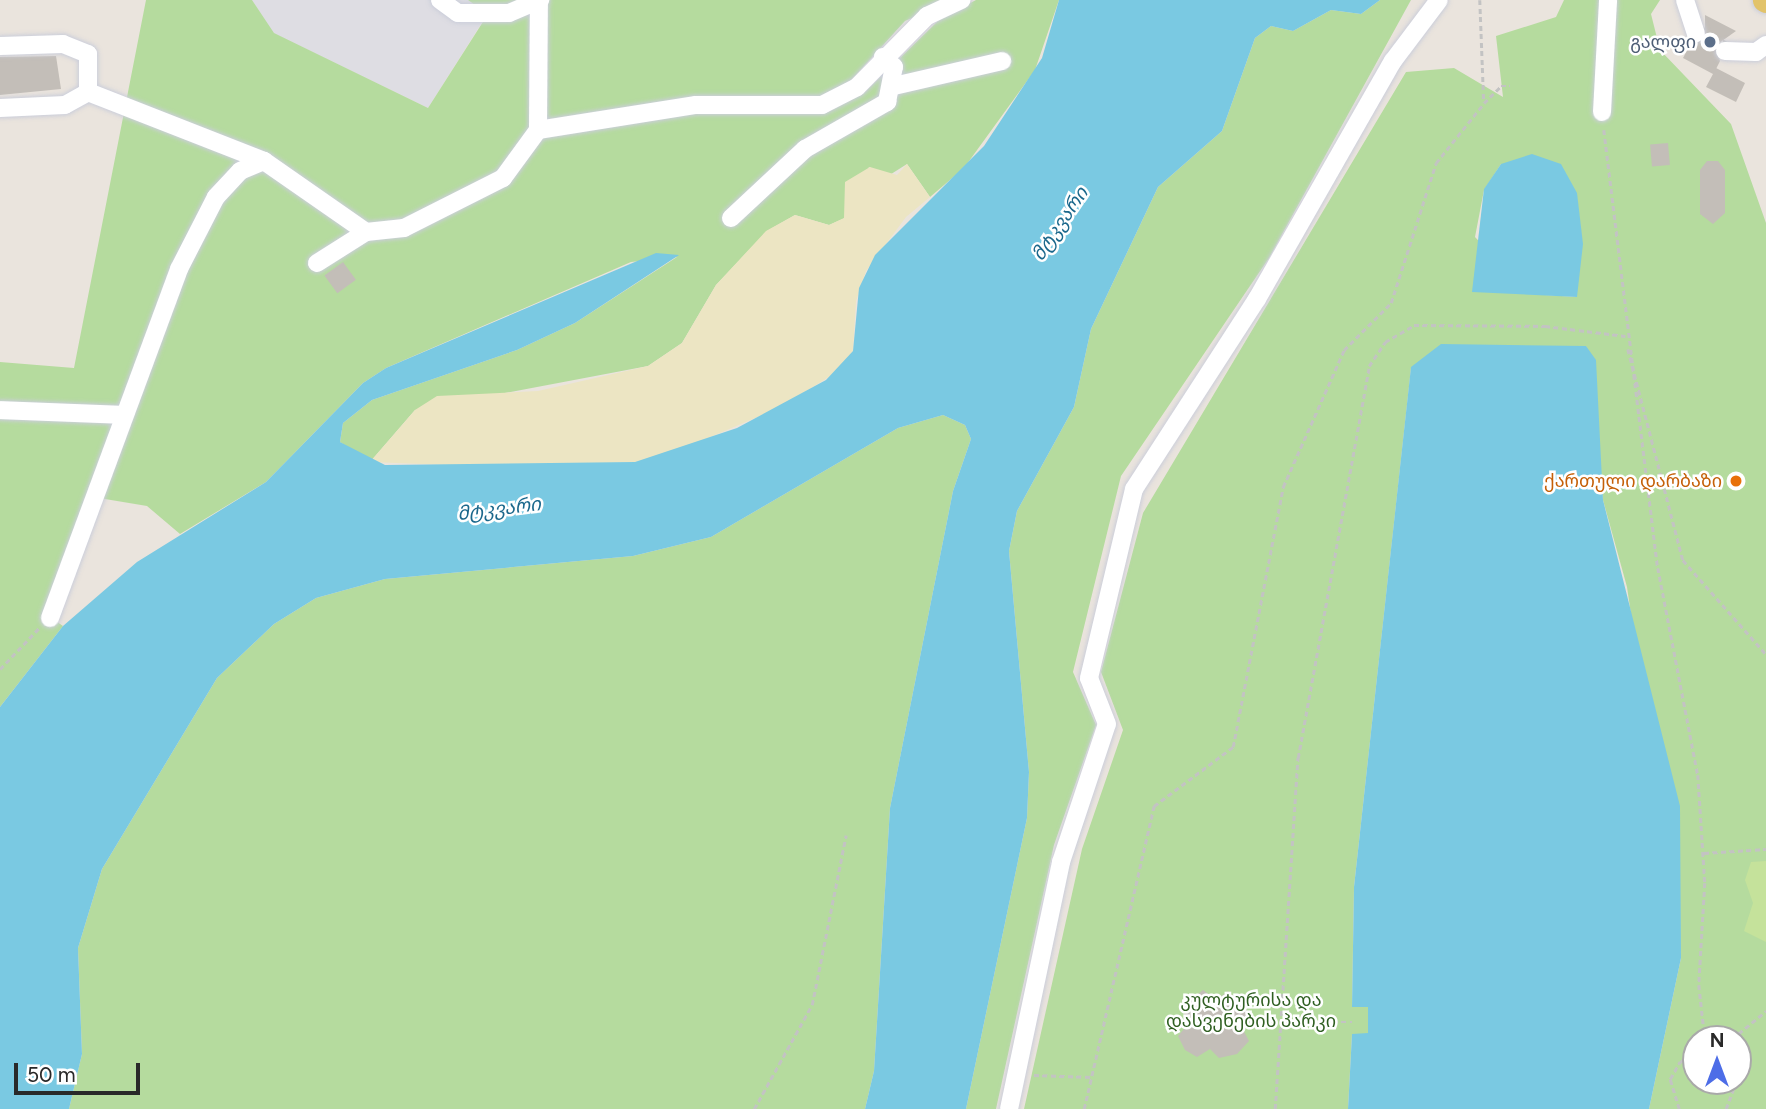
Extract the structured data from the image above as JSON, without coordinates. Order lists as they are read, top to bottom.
{
  "water": ["მტკვარი"],
  "parks": ["კულტურისა და დასვენების პარკი"],
  "places": ["გალფი", "ქართული დარბაზი"],
  "scale_bar": "50 m",
  "north": "top"
}
